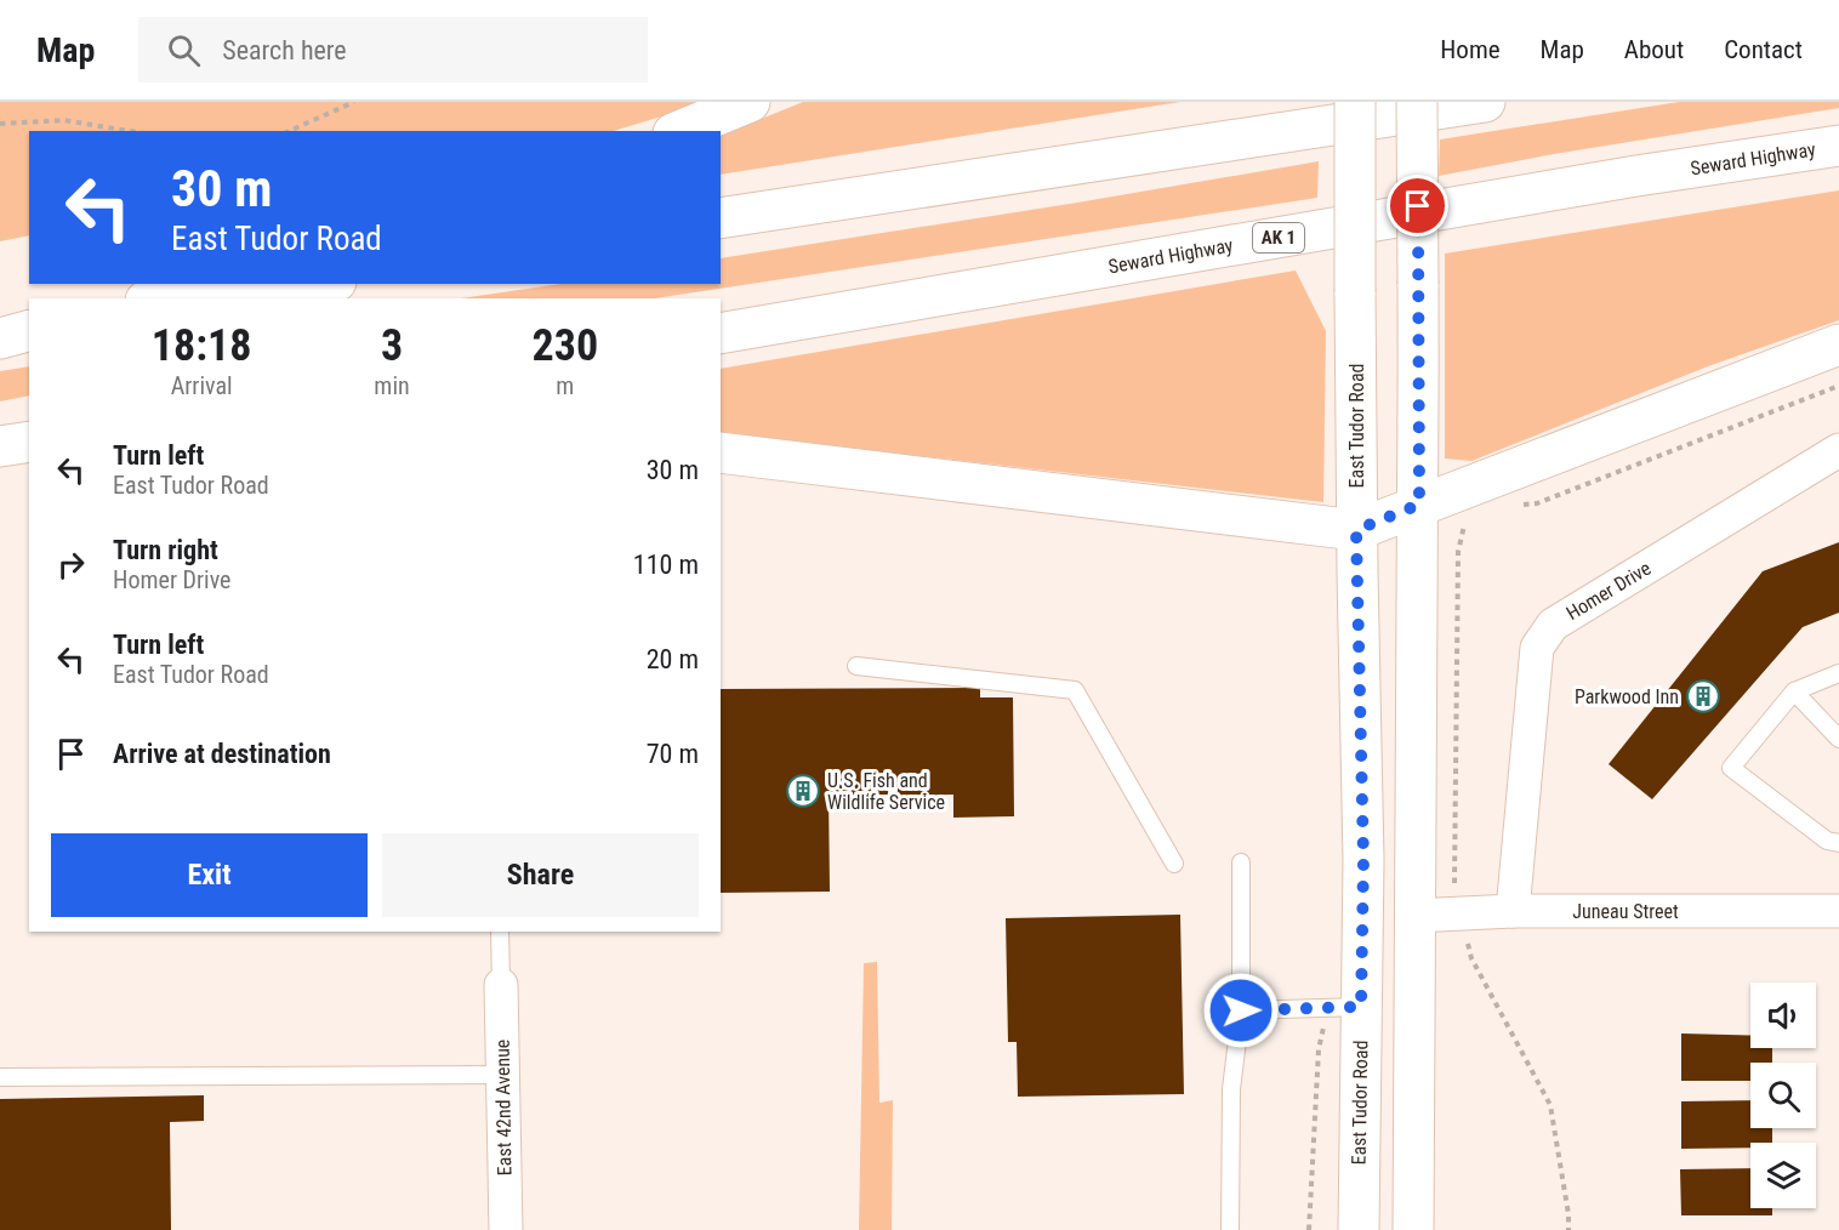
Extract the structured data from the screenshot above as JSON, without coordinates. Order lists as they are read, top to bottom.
{
  "streets": {
    "main road": ["Seward Highway", "AK 1", "East Tudor Road"],
    "street": ["Homer Drive", "Juneau Street", "East 42nd Avenue"]
  },
  "crossings": [
    ["Homer Drive", "Juneau Street"]
  ],
  "places": {
    "building": ["Parkwood Inn", "U.S. Fish and Wildlife Service"]
  },
  "page": {
    "header": "Map",
    "search": "Search here",
    "nav": [
      "Home",
      "Map",
      "About",
      "Contact"
    ],
    "turn": ["30 m", "East Tudor Road"],
    "eta": [
      "18:18",
      "Arrival",
      "3",
      "min",
      "230",
      "m"
    ],
    "list": [
      {
        "name": "Turn left",
        "note": "East Tudor Road",
        "value": "30 m"
      },
      {
        "name": "Turn right",
        "note": "Homer Drive",
        "value": "110 m"
      },
      {
        "name": "Turn left",
        "note": "East Tudor Road",
        "value": "20 m"
      },
      {
        "name": "Arrive at destination",
        "value": "70 m"
      }
    ],
    "buttons": ["Exit", "Share"]
  }
}
